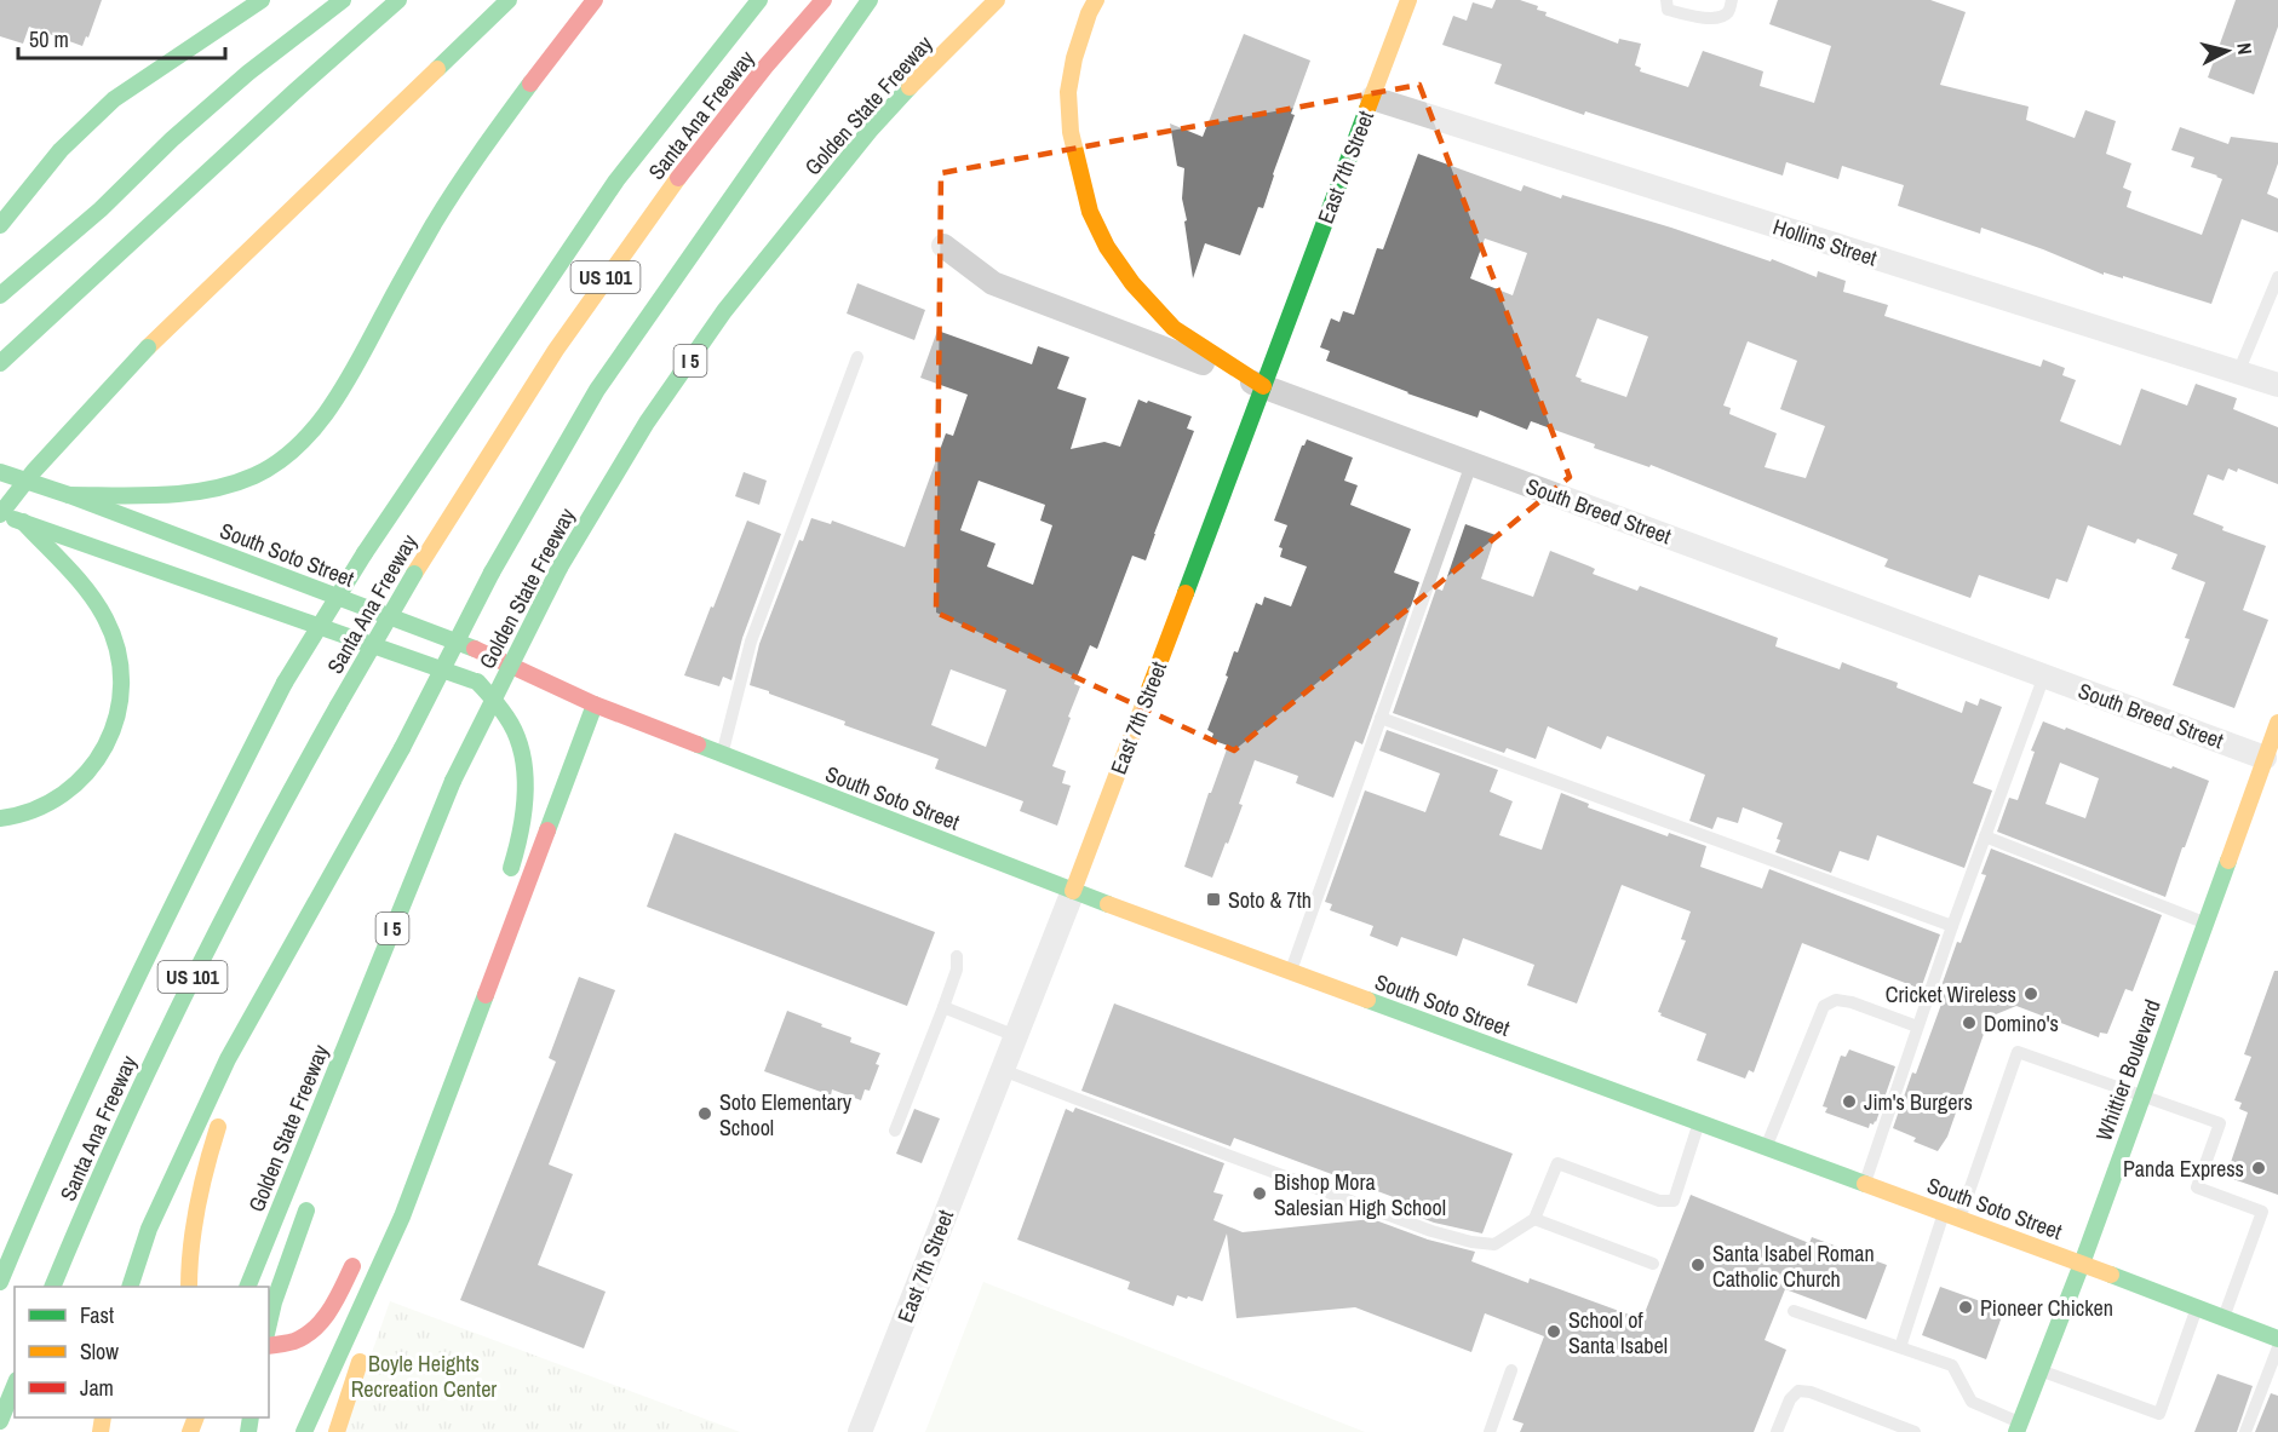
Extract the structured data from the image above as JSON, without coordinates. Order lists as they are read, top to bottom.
{
  "streets": {
    "main road": [
      "Golden State Freeway",
      "Santa Ana Freeway",
      "East 7th Street",
      "US 101",
      "I 5",
      "South Soto Street",
      "Whittier Boulevard"
    ],
    "street": ["Hollins Street", "South Breed Street"]
  },
  "crossings": [
    ["East 7th Street", "Hollins Street"],
    ["East 7th Street", "South Breed Street"],
    ["East 7th Street", "South Soto Street"],
    ["South Breed Street", "Whittier Boulevard"],
    ["South Soto Street", "Whittier Boulevard"]
  ],
  "parks": ["Boyle Heights Recreation Center"],
  "places": {
    "transit": ["Soto & 7th"],
    "other": [
      "Cricket Wireless",
      "Domino's",
      "Jim's Burgers",
      "Soto Elementary School",
      "Panda Express",
      "Bishop Mora Salesian High School",
      "Santa Isabel Roman Catholic Church",
      "Pioneer Chicken",
      "School of Santa Isabel"
    ]
  },
  "legend": ["Fast", "Slow", "Jam"],
  "scale_bar": "50 m",
  "north": "right"
}
